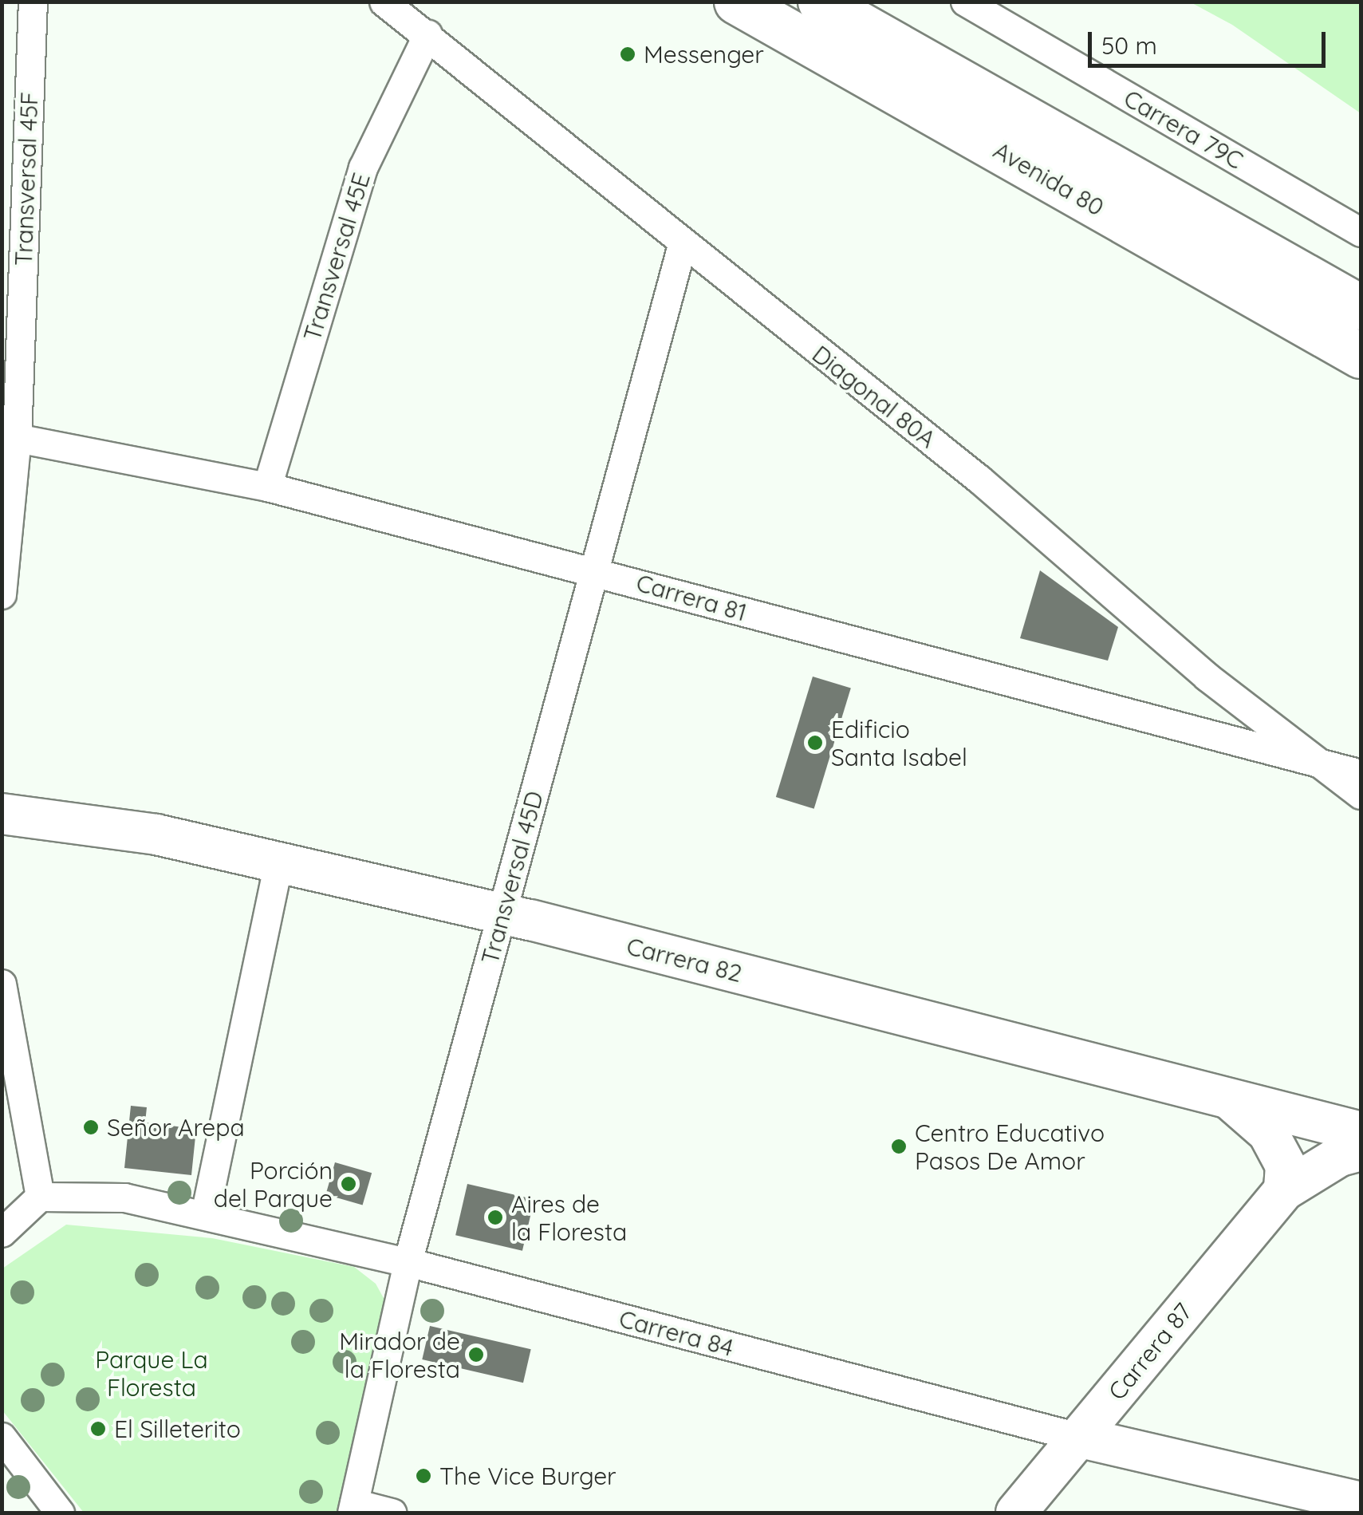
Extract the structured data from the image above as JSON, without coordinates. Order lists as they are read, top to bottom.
{
  "streets": {
    "main road": ["Avenida 80"],
    "street": [
      "Carrera 79C",
      "Transversal 45F",
      "Transversal 45E",
      "Diagonal 80A",
      "Carrera 81",
      "Transversal 45D",
      "Carrera 82",
      "Carrera 84",
      "Carrera 87"
    ]
  },
  "crossings": [
    ["Transversal 45F", "Carrera 81"],
    ["Transversal 45E", "Diagonal 80A"],
    ["Transversal 45E", "Carrera 81"],
    ["Diagonal 80A", "Carrera 81"],
    ["Diagonal 80A", "Transversal 45D"],
    ["Carrera 81", "Transversal 45D"],
    ["Transversal 45D", "Carrera 82"],
    ["Transversal 45D", "Carrera 84"],
    ["Carrera 84", "Carrera 87"]
  ],
  "parks": ["Parque La Floresta"],
  "places": [
    "Messenger",
    "Edificio Santa Isabel",
    "Señor Arepa",
    "Centro Educativo Pasos De Amor",
    "Porción del Parque",
    "Aires de la Floresta",
    "Mirador de la Floresta",
    "El Silleterito",
    "The Vice Burger"
  ],
  "scale_bar": "50 m"
}
